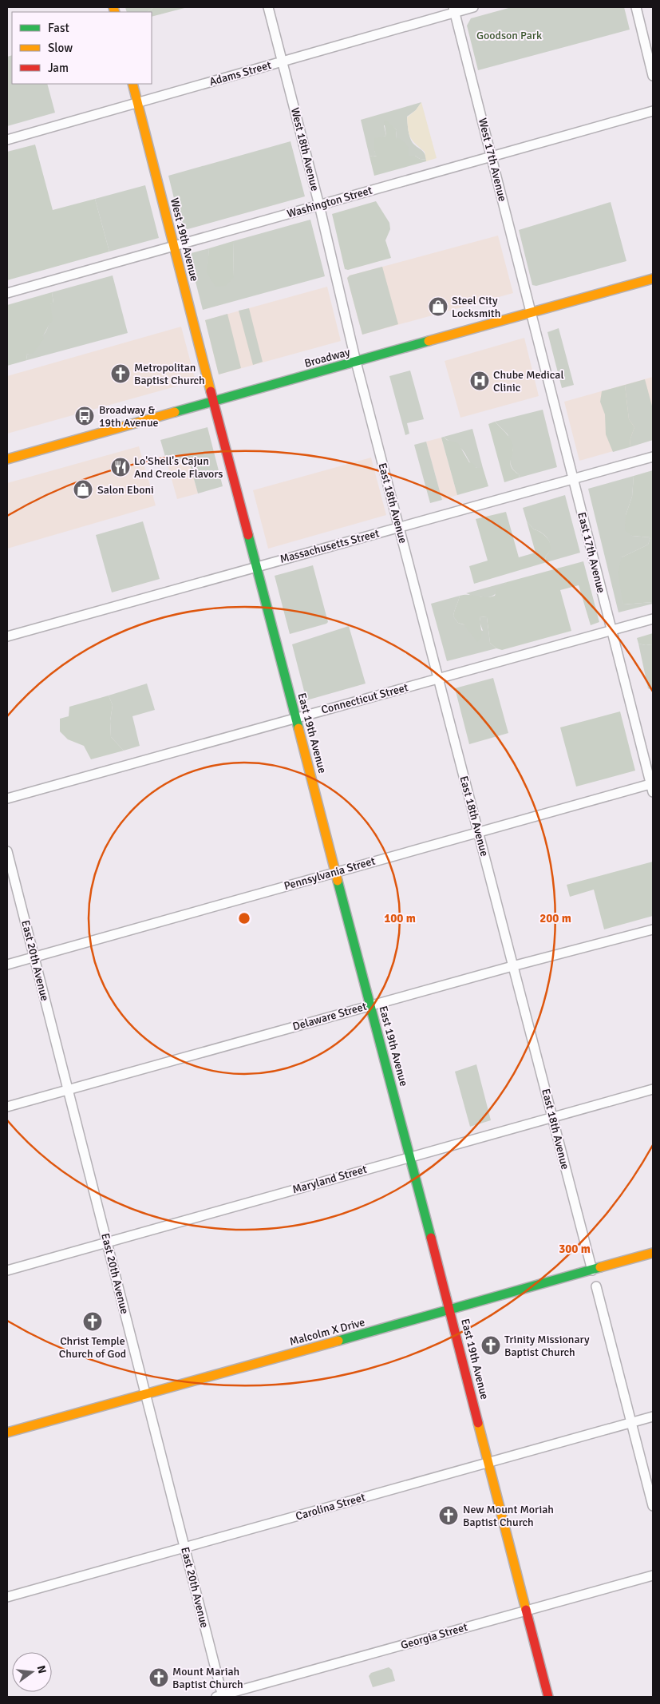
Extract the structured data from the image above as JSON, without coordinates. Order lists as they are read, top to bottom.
{
  "streets": {
    "street": [
      "Adams Street",
      "West 18th Avenue",
      "West 17th Avenue",
      "Washington Street",
      "West 19th Avenue",
      "Broadway",
      "East 18th Avenue",
      "Massachusetts Street",
      "East 17th Avenue",
      "Connecticut Street",
      "East 19th Avenue",
      "Pennsylvania Street",
      "East 20th Avenue",
      "Delaware Street",
      "Maryland Street",
      "Malcolm X Drive",
      "Carolina Street",
      "Georgia Street"
    ]
  },
  "crossings": [
    ["Adams Street", "West 18th Avenue"],
    ["Adams Street", "West 17th Avenue"],
    ["Adams Street", "West 19th Avenue"],
    ["West 18th Avenue", "Washington Street"],
    ["West 18th Avenue", "Broadway"],
    ["West 18th Avenue", "East 18th Avenue"],
    ["West 17th Avenue", "Washington Street"],
    ["West 17th Avenue", "Broadway"],
    ["West 17th Avenue", "East 17th Avenue"],
    ["Washington Street", "West 19th Avenue"],
    ["West 19th Avenue", "Broadway"],
    ["West 19th Avenue", "East 19th Avenue"],
    ["Broadway", "East 18th Avenue"],
    ["Broadway", "East 17th Avenue"],
    ["Broadway", "East 19th Avenue"],
    ["East 18th Avenue", "Massachusetts Street"],
    ["East 18th Avenue", "Connecticut Street"],
    ["East 18th Avenue", "Pennsylvania Street"],
    ["East 18th Avenue", "Delaware Street"],
    ["East 18th Avenue", "Maryland Street"],
    ["East 18th Avenue", "Malcolm X Drive"],
    ["Massachusetts Street", "East 17th Avenue"],
    ["Massachusetts Street", "East 19th Avenue"],
    ["East 17th Avenue", "Connecticut Street"],
    ["East 17th Avenue", "Pennsylvania Street"],
    ["Connecticut Street", "East 19th Avenue"],
    ["East 19th Avenue", "Pennsylvania Street"],
    ["East 19th Avenue", "Delaware Street"],
    ["East 19th Avenue", "Maryland Street"],
    ["East 19th Avenue", "Malcolm X Drive"],
    ["East 19th Avenue", "Carolina Street"],
    ["East 19th Avenue", "Georgia Street"],
    ["Pennsylvania Street", "East 20th Avenue"],
    ["East 20th Avenue", "Delaware Street"],
    ["East 20th Avenue", "Maryland Street"],
    ["East 20th Avenue", "Malcolm X Drive"],
    ["East 20th Avenue", "Carolina Street"],
    ["East 20th Avenue", "Georgia Street"]
  ],
  "parks": ["Goodson Park"],
  "places": {
    "shop": ["Steel City Locksmith", "Salon Eboni"],
    "church": [
      "Metropolitan Baptist Church",
      "Christ Temple Church of God",
      "Trinity Missionary Baptist Church",
      "New Mount Moriah Baptist Church",
      "Mount Mariah Baptist Church"
    ],
    "hospital": ["Chube Medical Clinic"],
    "bus stop": ["Broadway & 19th Avenue"],
    "restaurant": ["Lo'Shell's Cajun And Creole Flavors"]
  },
  "legend": ["Fast", "Slow", "Jam"],
  "north": "right",
  "rings": ["100 m", "200 m", "300 m"]
}
